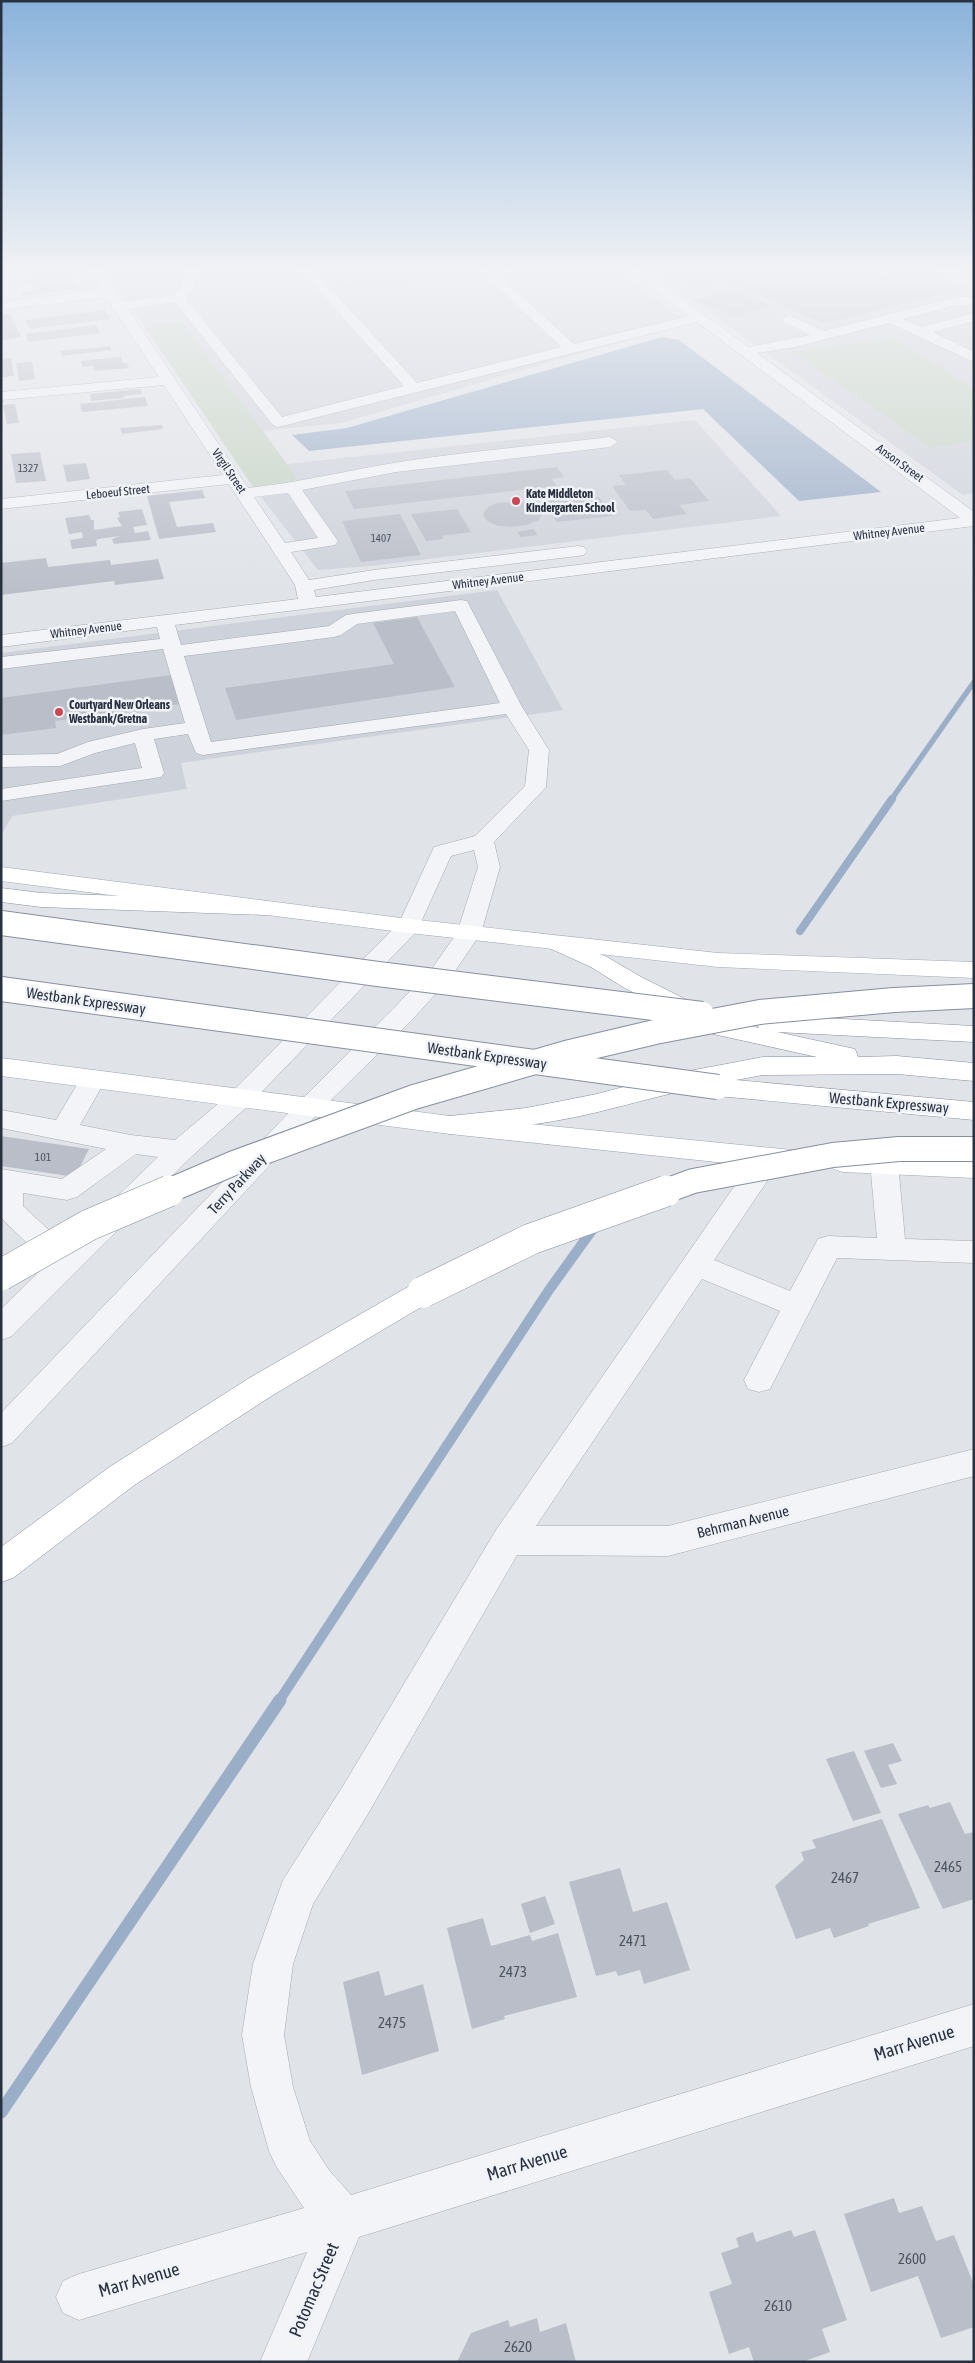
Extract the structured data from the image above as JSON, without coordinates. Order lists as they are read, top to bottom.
{
  "streets": {
    "main road": ["Westbank Expressway"],
    "street": [
      "Anson Street",
      "Virgil Street",
      "Leboeuf Street",
      "Whitney Avenue",
      "Terry Parkway",
      "Behrman Avenue",
      "Marr Avenue",
      "Potomac Street"
    ]
  },
  "crossings": [
    ["Anson Street", "Whitney Avenue"],
    ["Virgil Street", "Leboeuf Street"],
    ["Virgil Street", "Whitney Avenue"],
    ["Marr Avenue", "Potomac Street"]
  ],
  "places": ["Kate Middleton Kindergarten School", "Courtyard New Orleans Westbank/Gretna"],
  "house_numbers": [
    "1327",
    "1407",
    "101",
    "2465",
    "2467",
    "2471",
    "2473",
    "2475",
    "2600",
    "2610",
    "2620"
  ]
}
